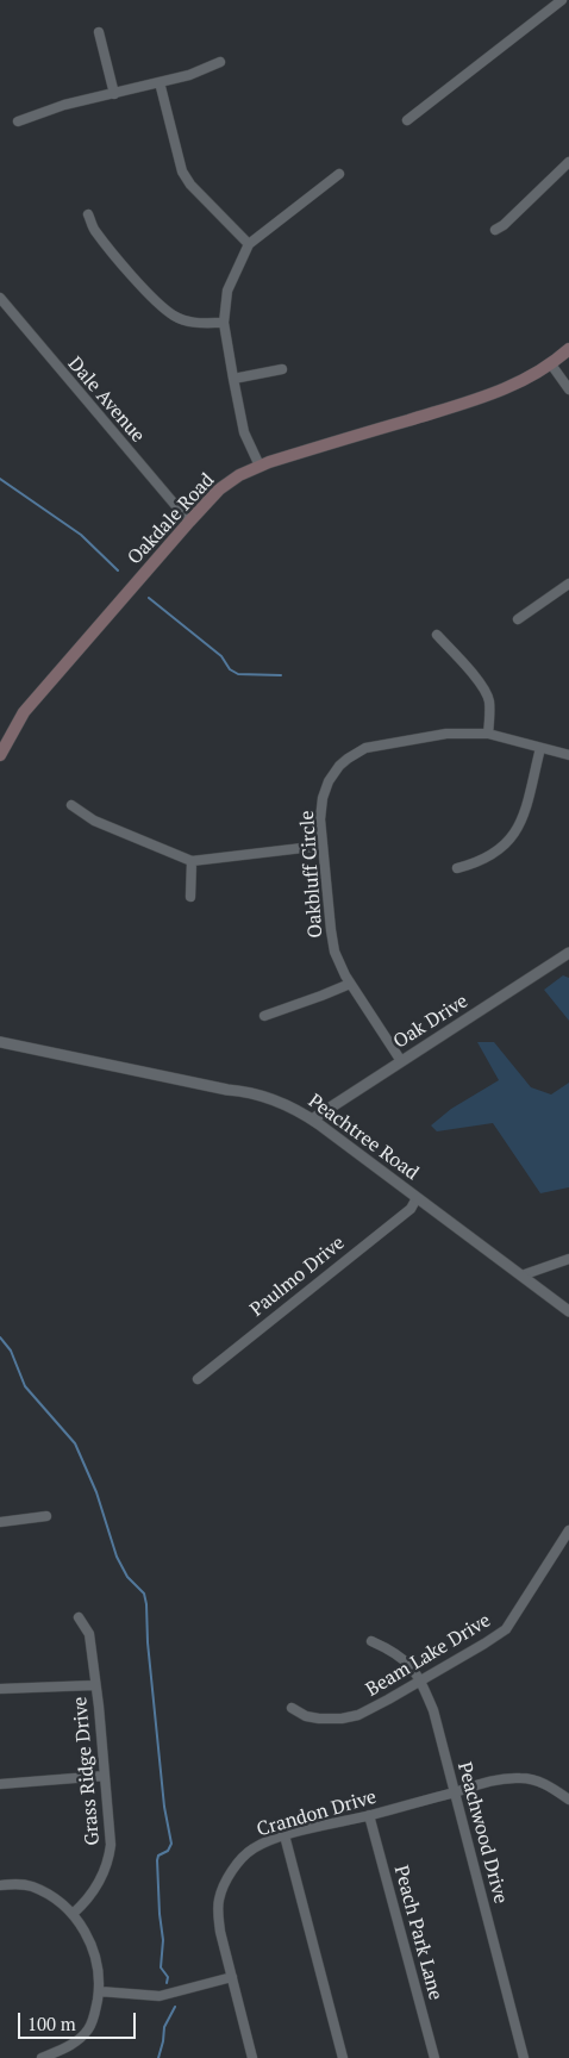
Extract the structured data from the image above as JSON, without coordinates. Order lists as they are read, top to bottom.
{
  "streets": {
    "main road": ["Oakdale Road"],
    "street": [
      "Dale Avenue",
      "Oakbluff Circle",
      "Oak Drive",
      "Peachtree Road",
      "Paulmo Drive",
      "Beam Lake Drive",
      "Grass Ridge Drive",
      "Crandon Drive",
      "Peachwood Drive",
      "Peach Park Lane"
    ]
  },
  "crossings": [
    ["Dale Avenue", "Oakdale Road"],
    ["Oakbluff Circle", "Oak Drive"],
    ["Oak Drive", "Peachtree Road"],
    ["Peachtree Road", "Paulmo Drive"],
    ["Beam Lake Drive", "Peachwood Drive"],
    ["Crandon Drive", "Peachwood Drive"],
    ["Crandon Drive", "Peach Park Lane"]
  ],
  "scale_bar": "100 m"
}
